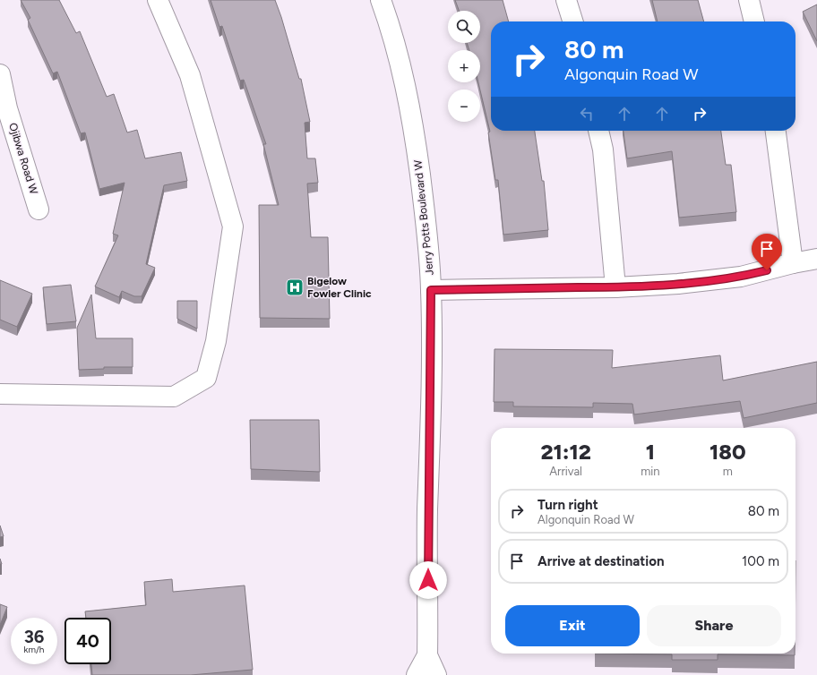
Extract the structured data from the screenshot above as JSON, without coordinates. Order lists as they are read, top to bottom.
{
  "streets": {
    "street": ["Ojibwa Road W", "Jerry Potts Boulevard W"]
  },
  "places": {
    "hospital": ["Bigelow Fowler Clinic"]
  },
  "page": {
    "map_buttons": ["+", "−"],
    "turn": ["80 m", "Algonquin Road W"],
    "eta": [
      "21:12",
      "Arrival",
      "1",
      "min",
      "180",
      "m"
    ],
    "list": [
      {
        "name": "Turn right",
        "note": "Algonquin Road W",
        "value": "80 m"
      },
      {
        "name": "Arrive at destination",
        "value": "100 m"
      }
    ],
    "buttons": ["Exit", "Share"],
    "speed": "36 km/h",
    "limit": "40"
  }
}
